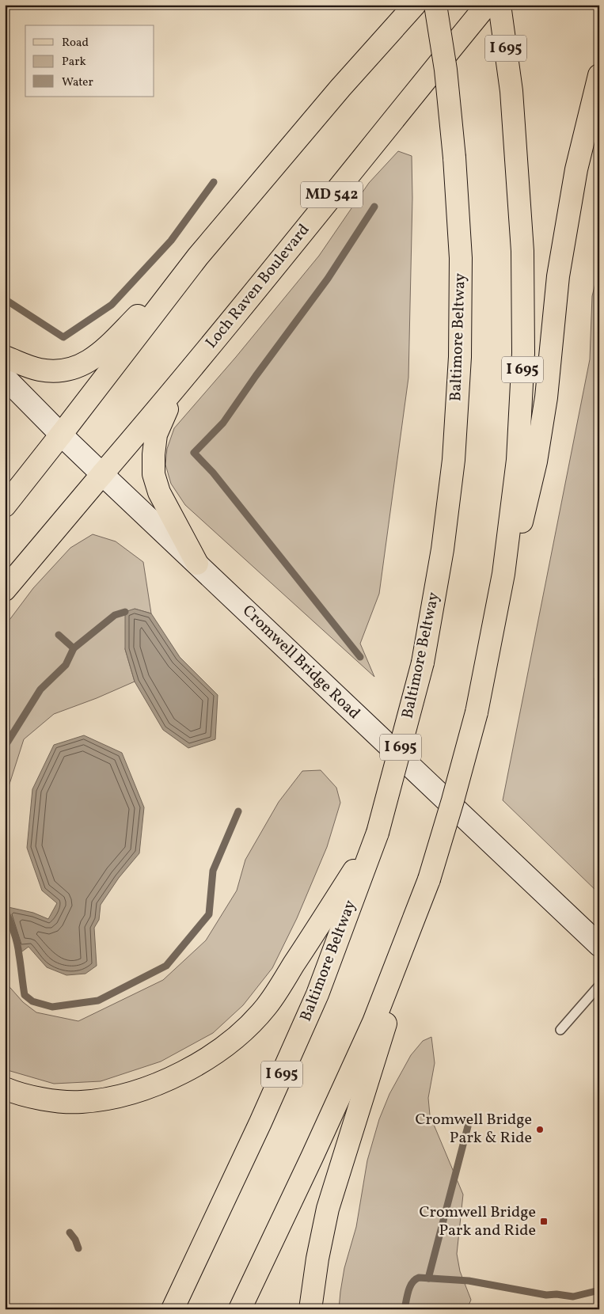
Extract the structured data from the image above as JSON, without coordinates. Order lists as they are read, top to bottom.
{
  "streets": {
    "main road": [
      "I 695",
      "MD 542",
      "Loch Raven Boulevard",
      "Baltimore Beltway",
      "Cromwell Bridge Road"
    ]
  },
  "crossings": [
    ["Loch Raven Boulevard", "Cromwell Bridge Road"]
  ],
  "places": {
    "other": ["Cromwell Bridge Park & Ride"],
    "transit": ["Cromwell Bridge Park and Ride"]
  },
  "legend": ["Road", "Park", "Water"]
}
